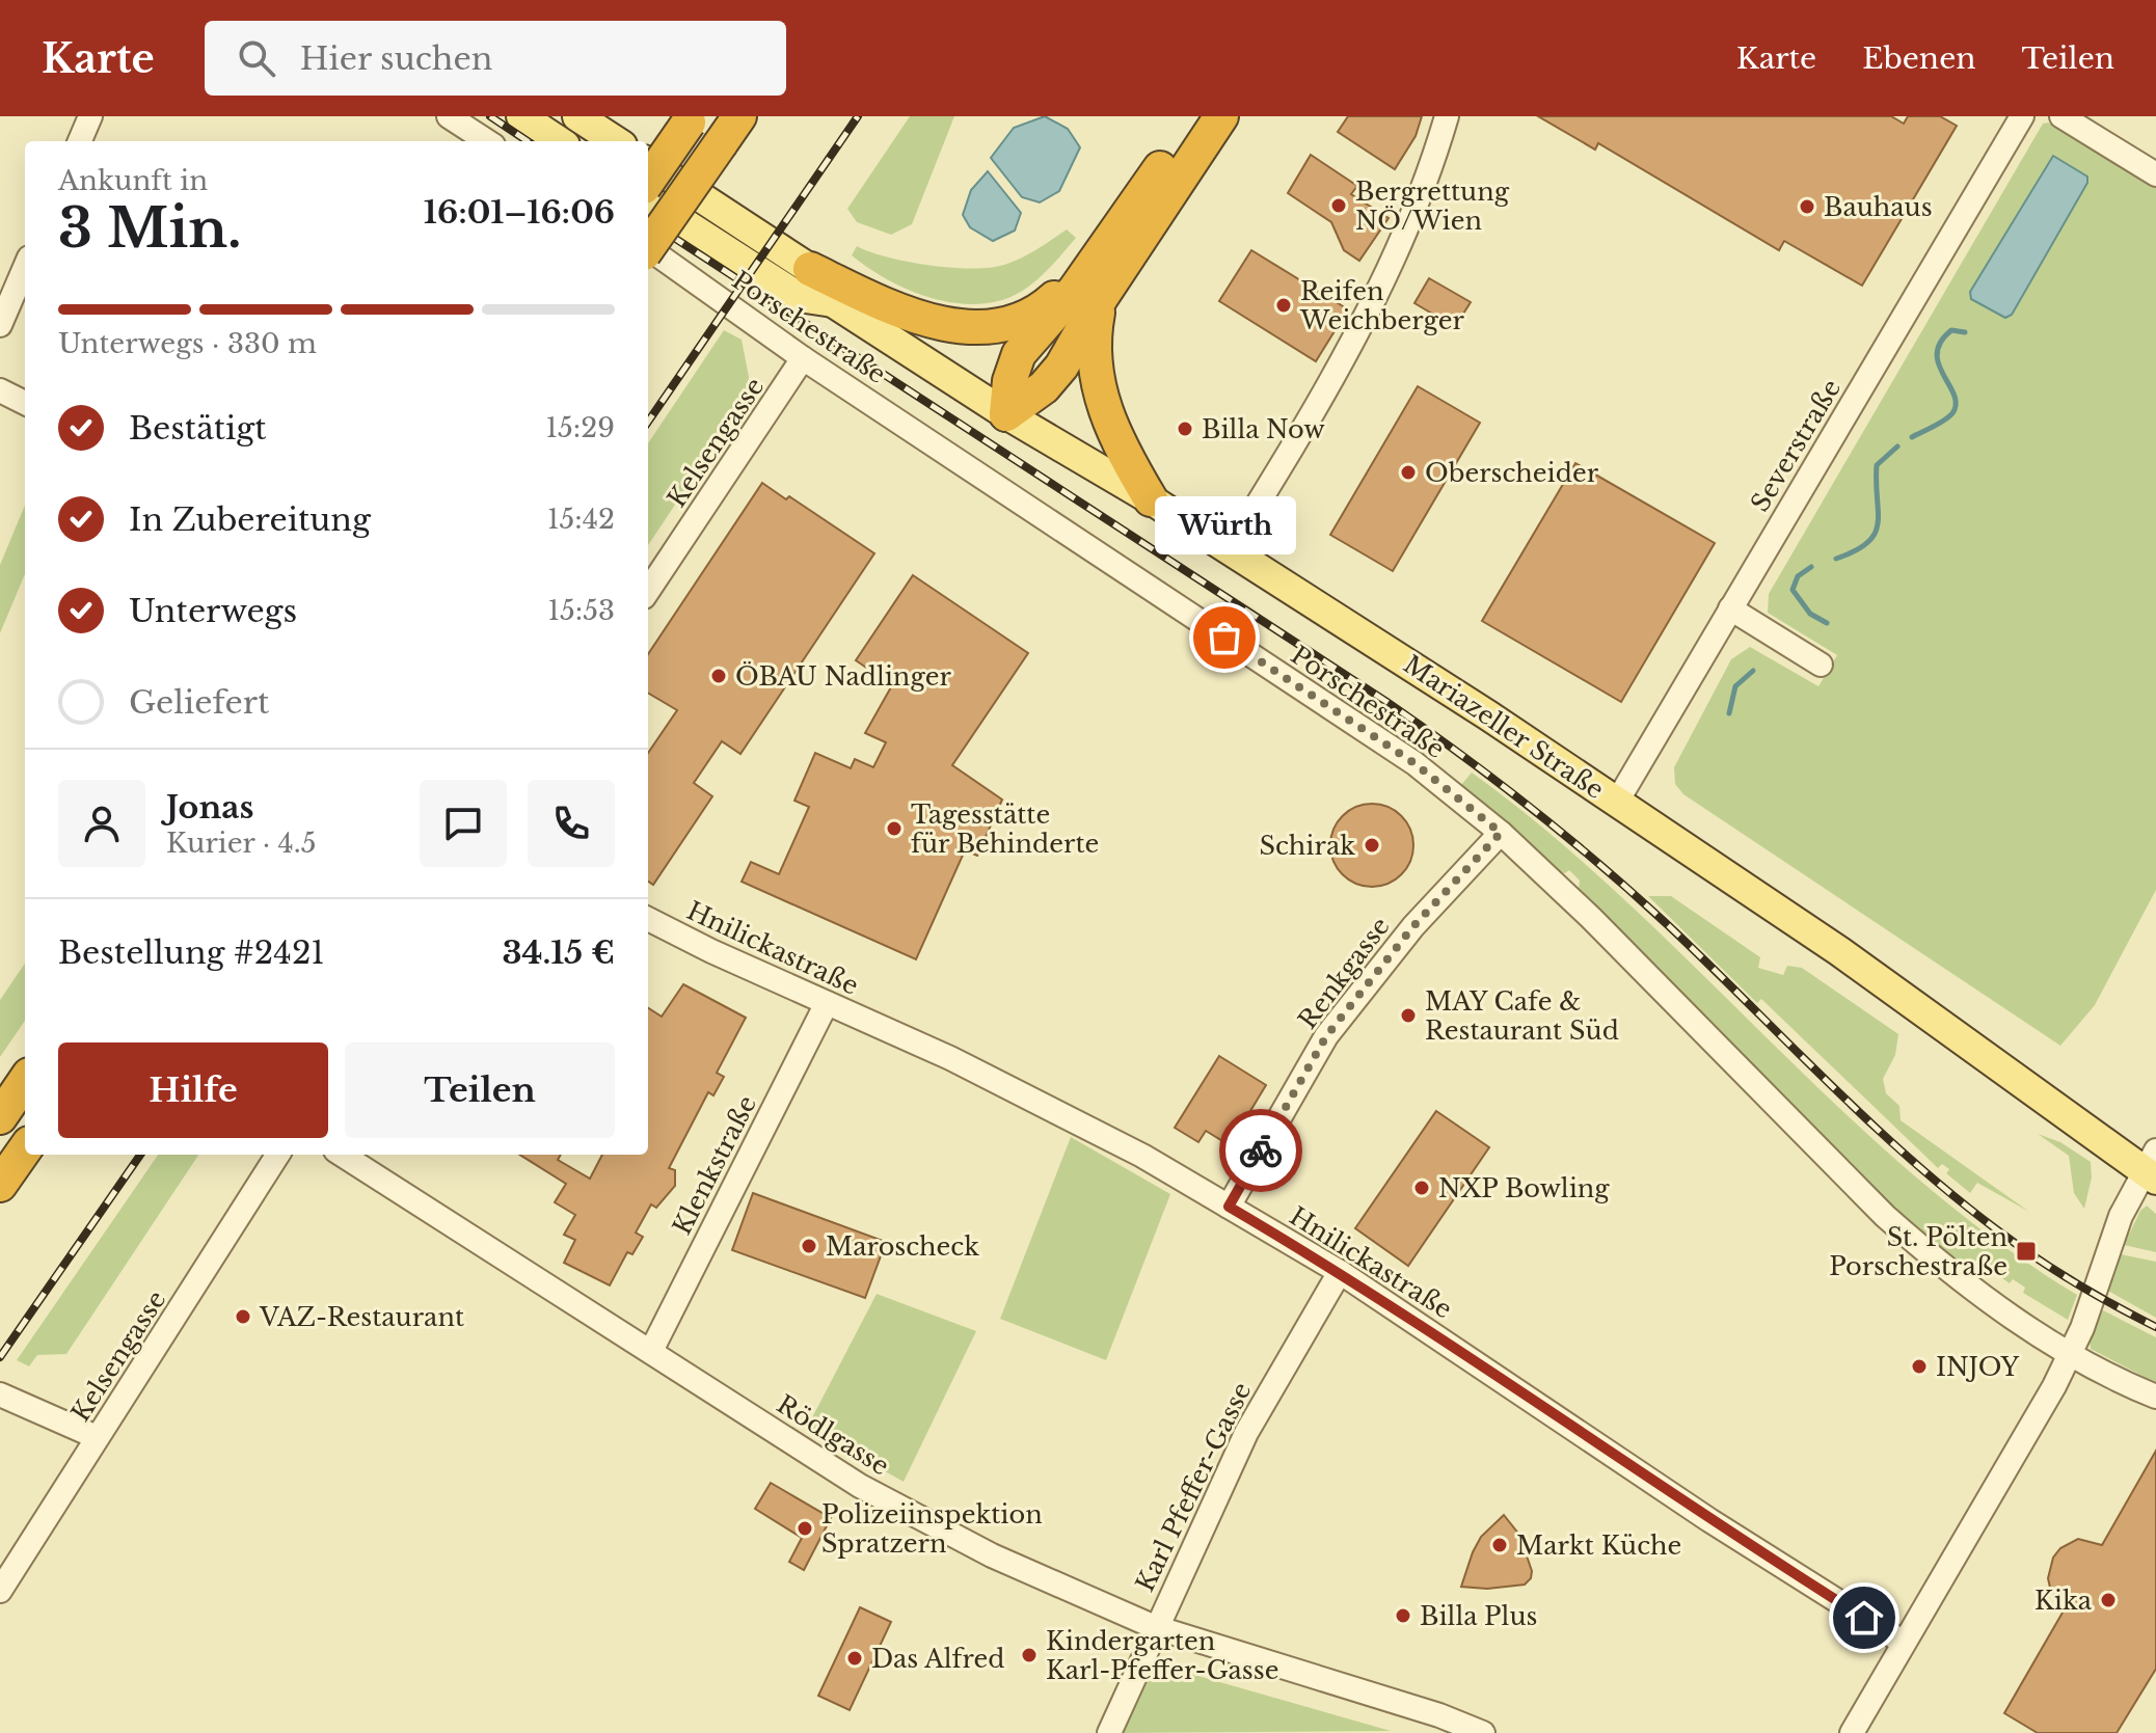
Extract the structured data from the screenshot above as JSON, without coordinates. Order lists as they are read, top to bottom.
{
  "streets": {
    "main road": ["Mariazeller Straße"],
    "street": [
      "Porschestraße",
      "Kelsengasse",
      "Severstraße",
      "Hnilickastraße",
      "Renkgasse",
      "Klenkstraße",
      "Rödlgasse",
      "Karl Pfeffer-Gasse"
    ]
  },
  "crossings": [
    ["Porschestraße", "Kelsengasse"],
    ["Porschestraße", "Renkgasse"],
    ["Severstraße", "Mariazeller Straße"],
    ["Hnilickastraße", "Renkgasse"],
    ["Hnilickastraße", "Klenkstraße"],
    ["Hnilickastraße", "Karl Pfeffer-Gasse"],
    ["Klenkstraße", "Rödlgasse"],
    ["Rödlgasse", "Karl Pfeffer-Gasse"]
  ],
  "places": {
    "other": [
      "Bergrettung NÖ/Wien",
      "Bauhaus",
      "Reifen Weichberger",
      "Billa Now",
      "Oberscheider",
      "Würth",
      "ÖBAU Nadlinger",
      "Tagesstätte für Behinderte",
      "Schirak",
      "MAY Cafe & Restaurant Süd",
      "NXP Bowling",
      "Maroscheck",
      "VAZ-Restaurant",
      "INJOY",
      "Polizeiinspektion Spratzern",
      "Markt Küche",
      "Kika",
      "Billa Plus",
      "Kindergarten Karl-Pfeffer-Gasse",
      "Das Alfred"
    ],
    "transit": ["St. Pölten Porschestraße"]
  },
  "page": {
    "header": "Karte",
    "search": "Hier suchen",
    "nav": ["Karte", "Ebenen", "Teilen"],
    "heading": ["3 Min.", "Ankunft in", "16:01–16:06"],
    "panel": [
      "Jonas",
      "Kurier · 4.5",
      "Bestellung #2421",
      "34.15 €"
    ],
    "bar": "Unterwegs · 330 m",
    "list": [
      ["Bestätigt", "15:29"],
      ["In Zubereitung", "15:42"],
      ["Unterwegs", "15:53"],
      "Geliefert"
    ],
    "bubble": "Würth",
    "buttons": ["Hilfe", "Teilen"]
  }
}
